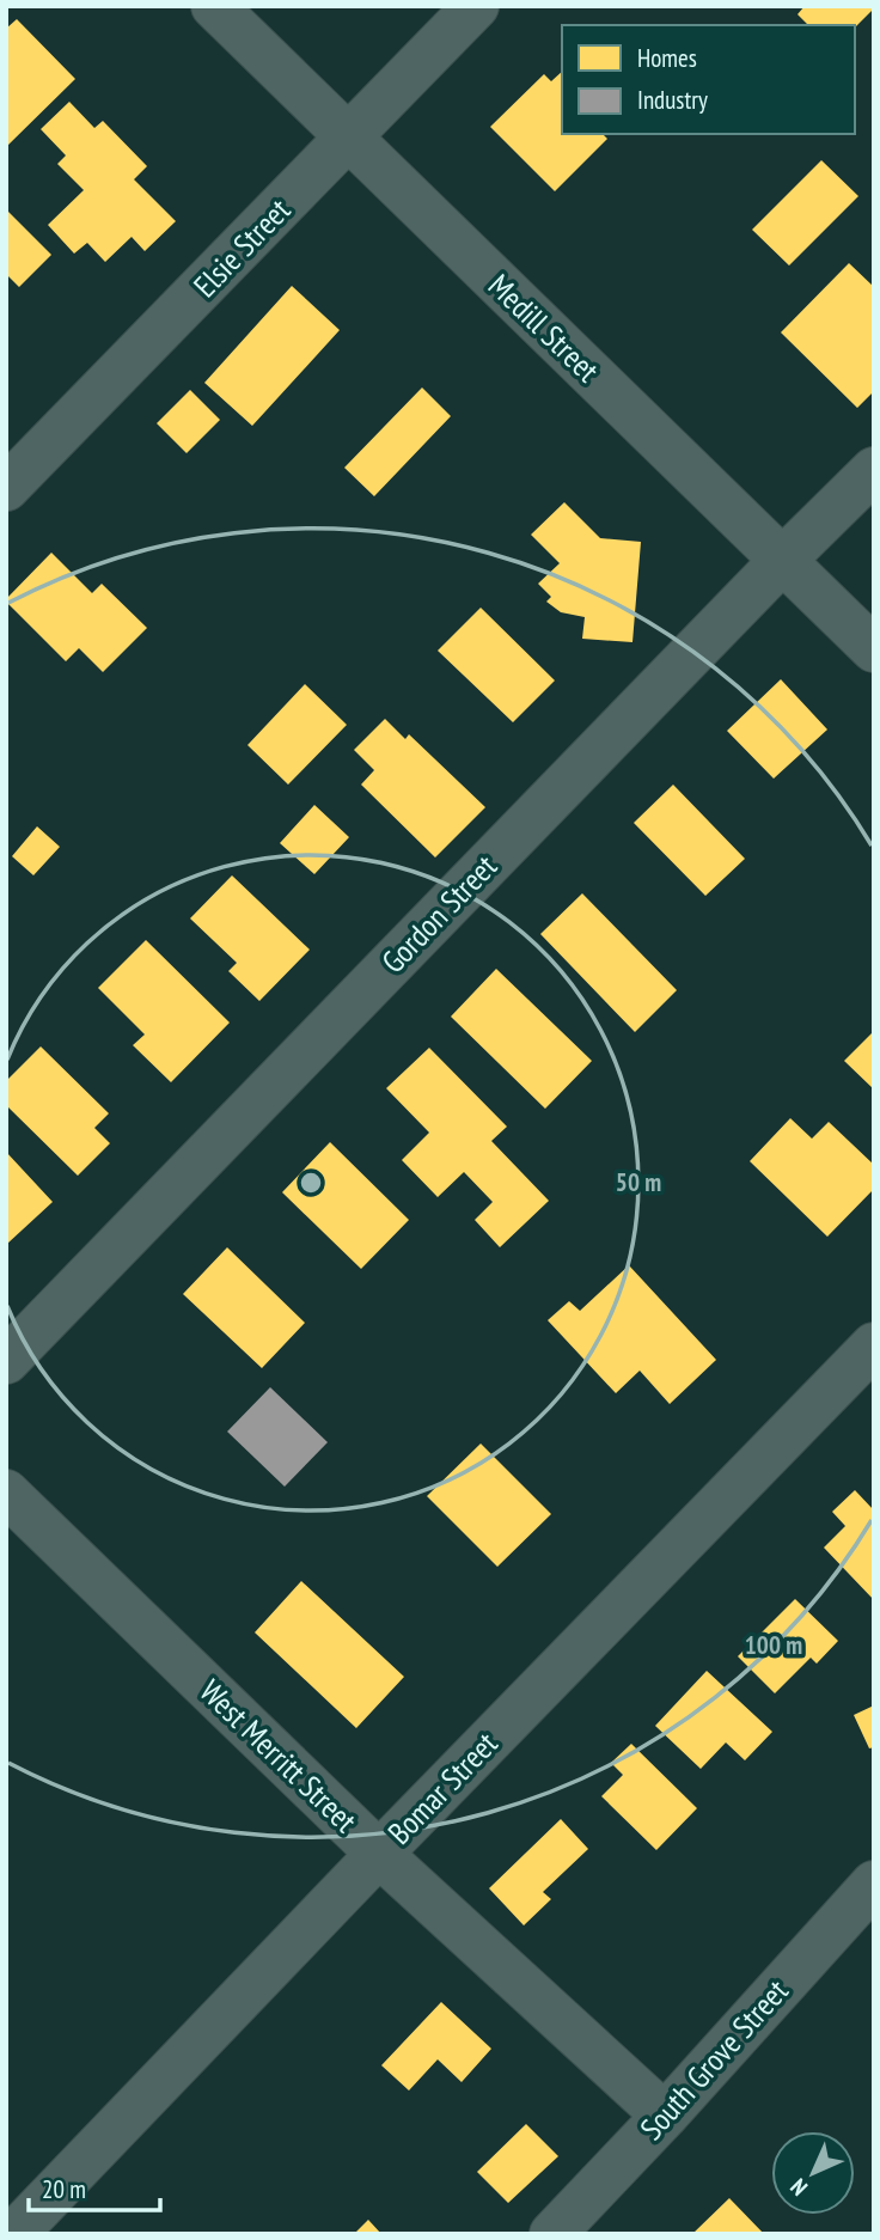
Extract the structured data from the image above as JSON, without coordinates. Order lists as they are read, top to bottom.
{
  "streets": {
    "street": [
      "Elsie Street",
      "Medill Street",
      "Gordon Street",
      "West Merritt Street",
      "Bomar Street",
      "South Grove Street"
    ]
  },
  "crossings": [
    ["Elsie Street", "Medill Street"],
    ["Medill Street", "Gordon Street"],
    ["West Merritt Street", "Bomar Street"],
    ["West Merritt Street", "South Grove Street"]
  ],
  "legend": ["Homes", "Industry"],
  "scale_bar": "20 m",
  "north": "bottom left",
  "rings": ["50 m", "100 m"]
}
